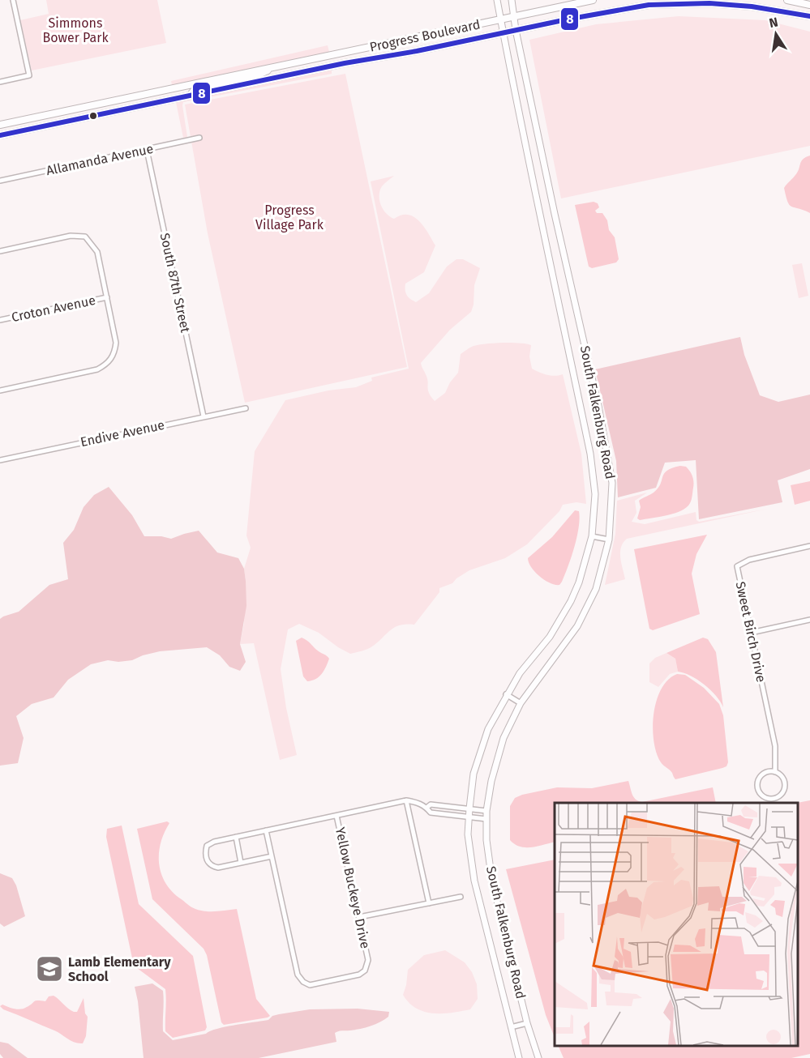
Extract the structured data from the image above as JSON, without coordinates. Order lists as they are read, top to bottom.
{
  "streets": {
    "main road": ["Progress Boulevard"],
    "street": [
      "Allamanda Avenue",
      "South 87th Street",
      "Croton Avenue",
      "South Falkenburg Road",
      "Endive Avenue",
      "Sweet Birch Drive",
      "Yellow Buckeye Drive"
    ]
  },
  "crossings": [
    ["Progress Boulevard", "South Falkenburg Road"],
    ["Allamanda Avenue", "South 87th Street"],
    ["South 87th Street", "Endive Avenue"]
  ],
  "parks": ["Simmons Bower Park", "Progress Village Park"],
  "places": {
    "school or university": ["Lamb Elementary School"]
  },
  "lines": ["transit line 8"],
  "north": "top"
}
